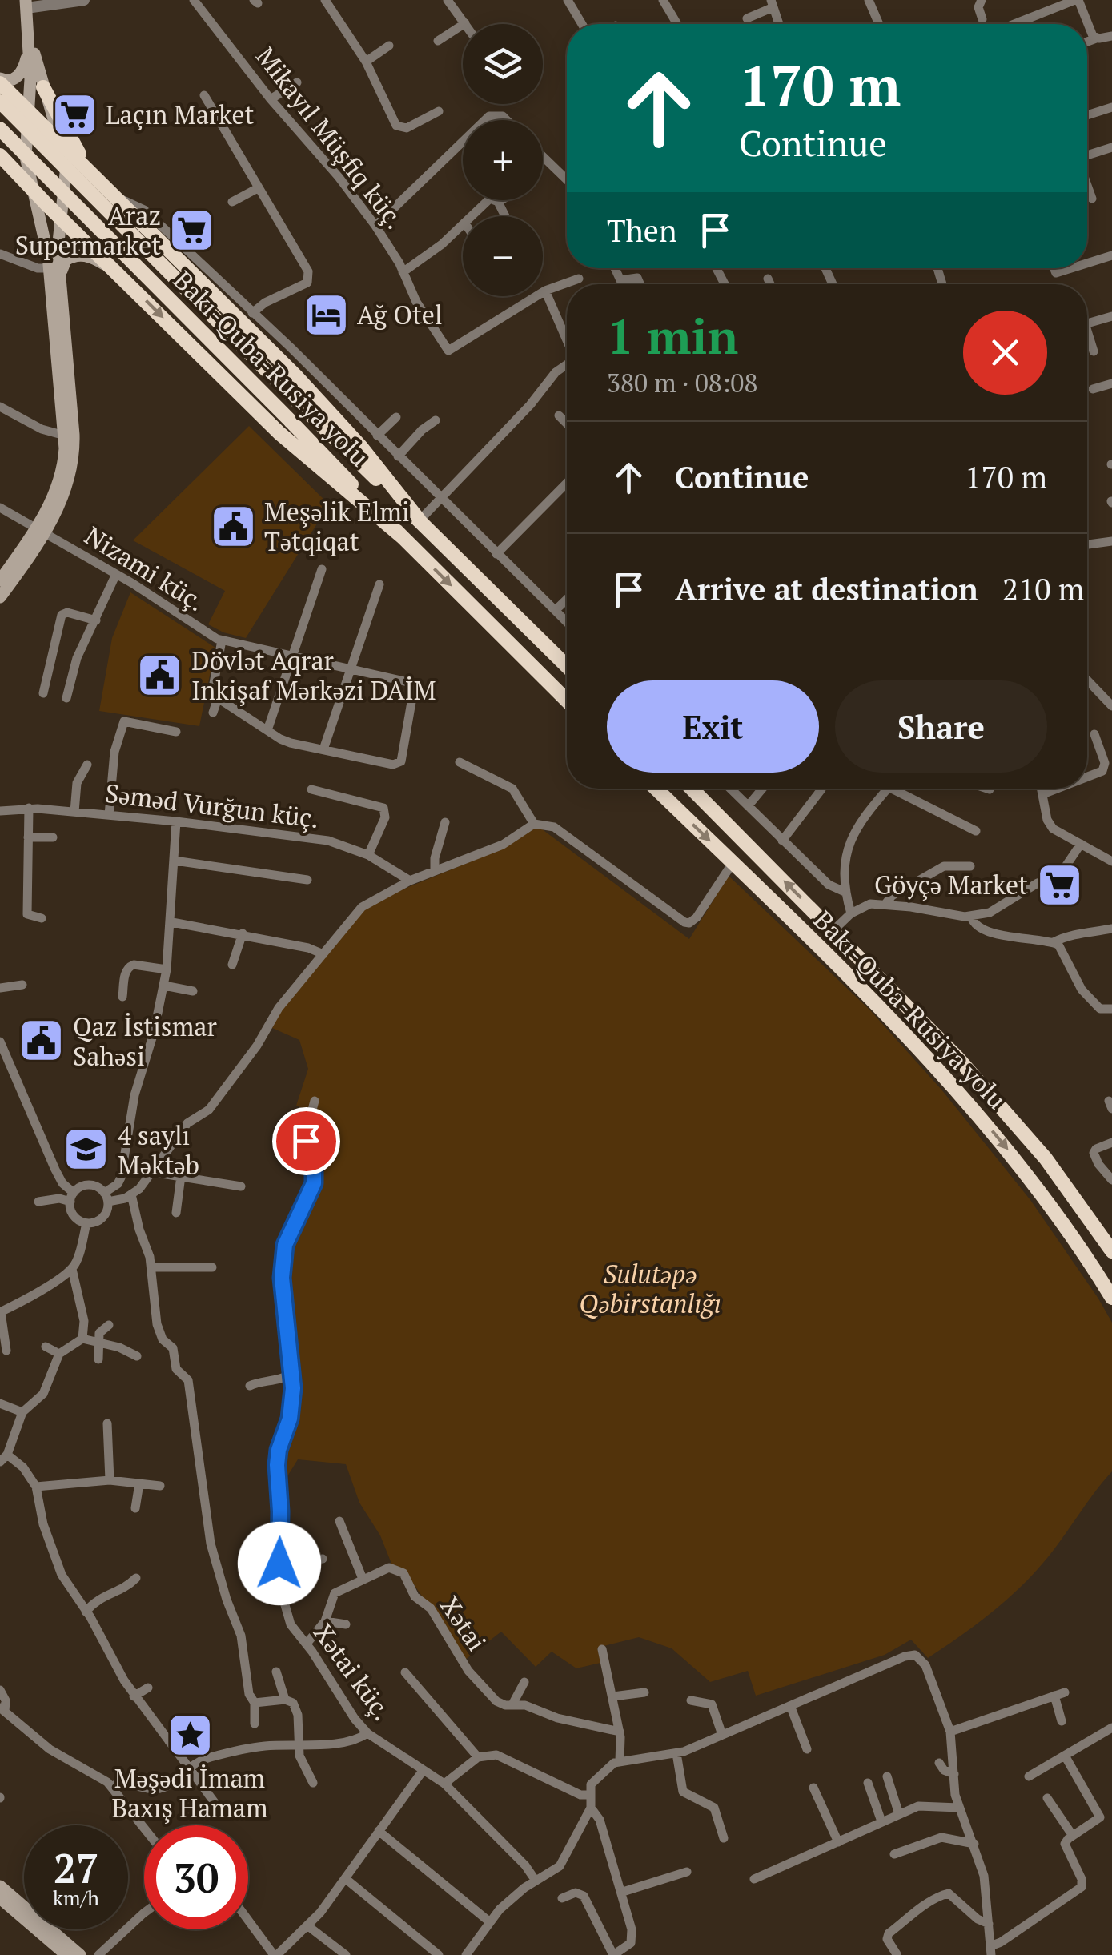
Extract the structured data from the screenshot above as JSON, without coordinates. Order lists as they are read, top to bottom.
{
  "streets": {
    "highway": ["Bakı-Quba-Rusiya yolu"],
    "street": [
      "Mikayıl Müşfiq küç.",
      "Nizami küç.",
      "Səməd Vurğun küç.",
      "Xətai",
      "Xətai küç."
    ]
  },
  "crossings": [
    ["Xətai", "Xətai küç."]
  ],
  "parks": ["Sulutəpə Qəbirstanlığı"],
  "places": {
    "supermarket": ["Laçın Market", "Araz Supermarket", "Göyçə Market"],
    "hotel": ["Ağ Otel"],
    "public building": ["Meşəlik Elmi Tətqiqat", "Dövlət Aqrar Inkişaf Mərkəzi DAİM", "Qaz İstismar Sahəsi"],
    "school or university": ["4 saylı Məktəb"],
    "place": ["Məşədi İmam Baxış Hamam"]
  },
  "page": {
    "map_buttons": ["+", "−"],
    "turn": ["170 m", "Continue"],
    "then": "Then",
    "heading": ["1 min", "380 m · 08:08"],
    "list": [
      {
        "name": "Continue",
        "value": "170 m"
      },
      {
        "name": "Arrive at destination",
        "value": "210 m"
      }
    ],
    "buttons": ["Exit", "Share"],
    "speed": "27 km/h",
    "limit": "30"
  }
}
